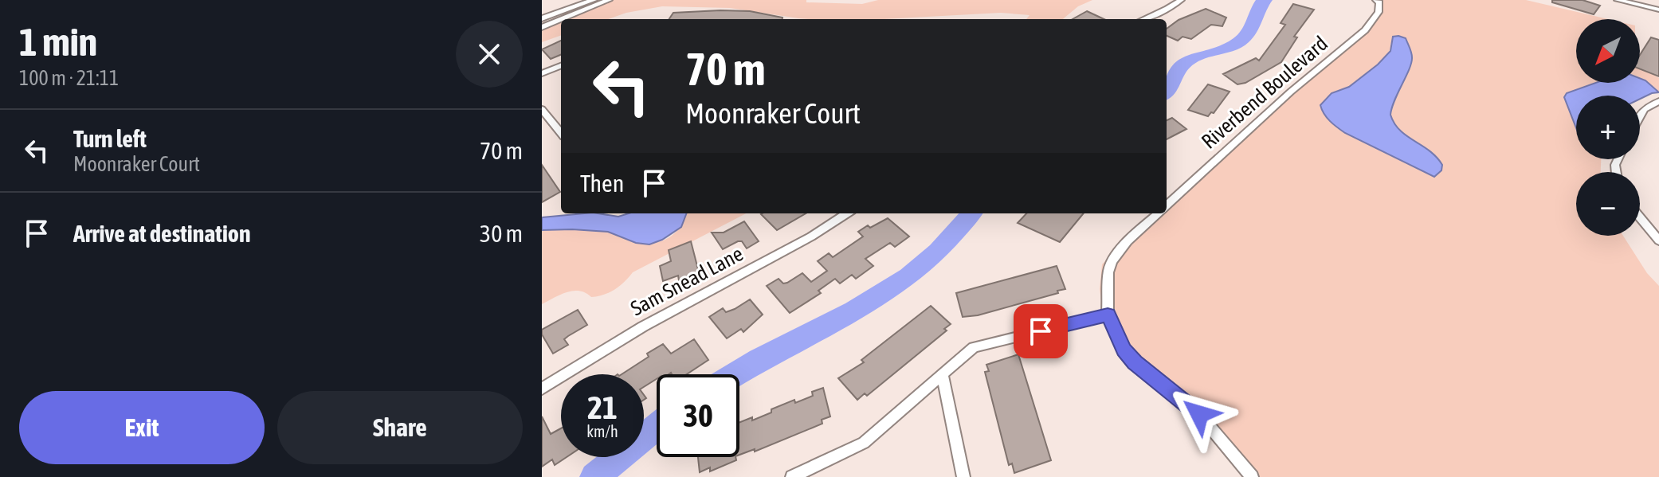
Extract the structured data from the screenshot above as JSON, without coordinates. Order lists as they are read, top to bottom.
{
  "streets": {
    "street": ["Riverbend Boulevard", "Sam Snead Lane"]
  },
  "north": "bottom left",
  "page": {
    "heading": ["1 min", "100 m · 21:11"],
    "map_buttons": ["+", "−"],
    "turn": ["70 m", "Moonraker Court"],
    "list": [
      {
        "name": "Turn left",
        "note": "Moonraker Court",
        "value": "70 m"
      },
      {
        "name": "Arrive at destination",
        "value": "30 m"
      }
    ],
    "then": "Then",
    "speed": "21 km/h",
    "limit": "30",
    "buttons": ["Exit", "Share"]
  }
}
